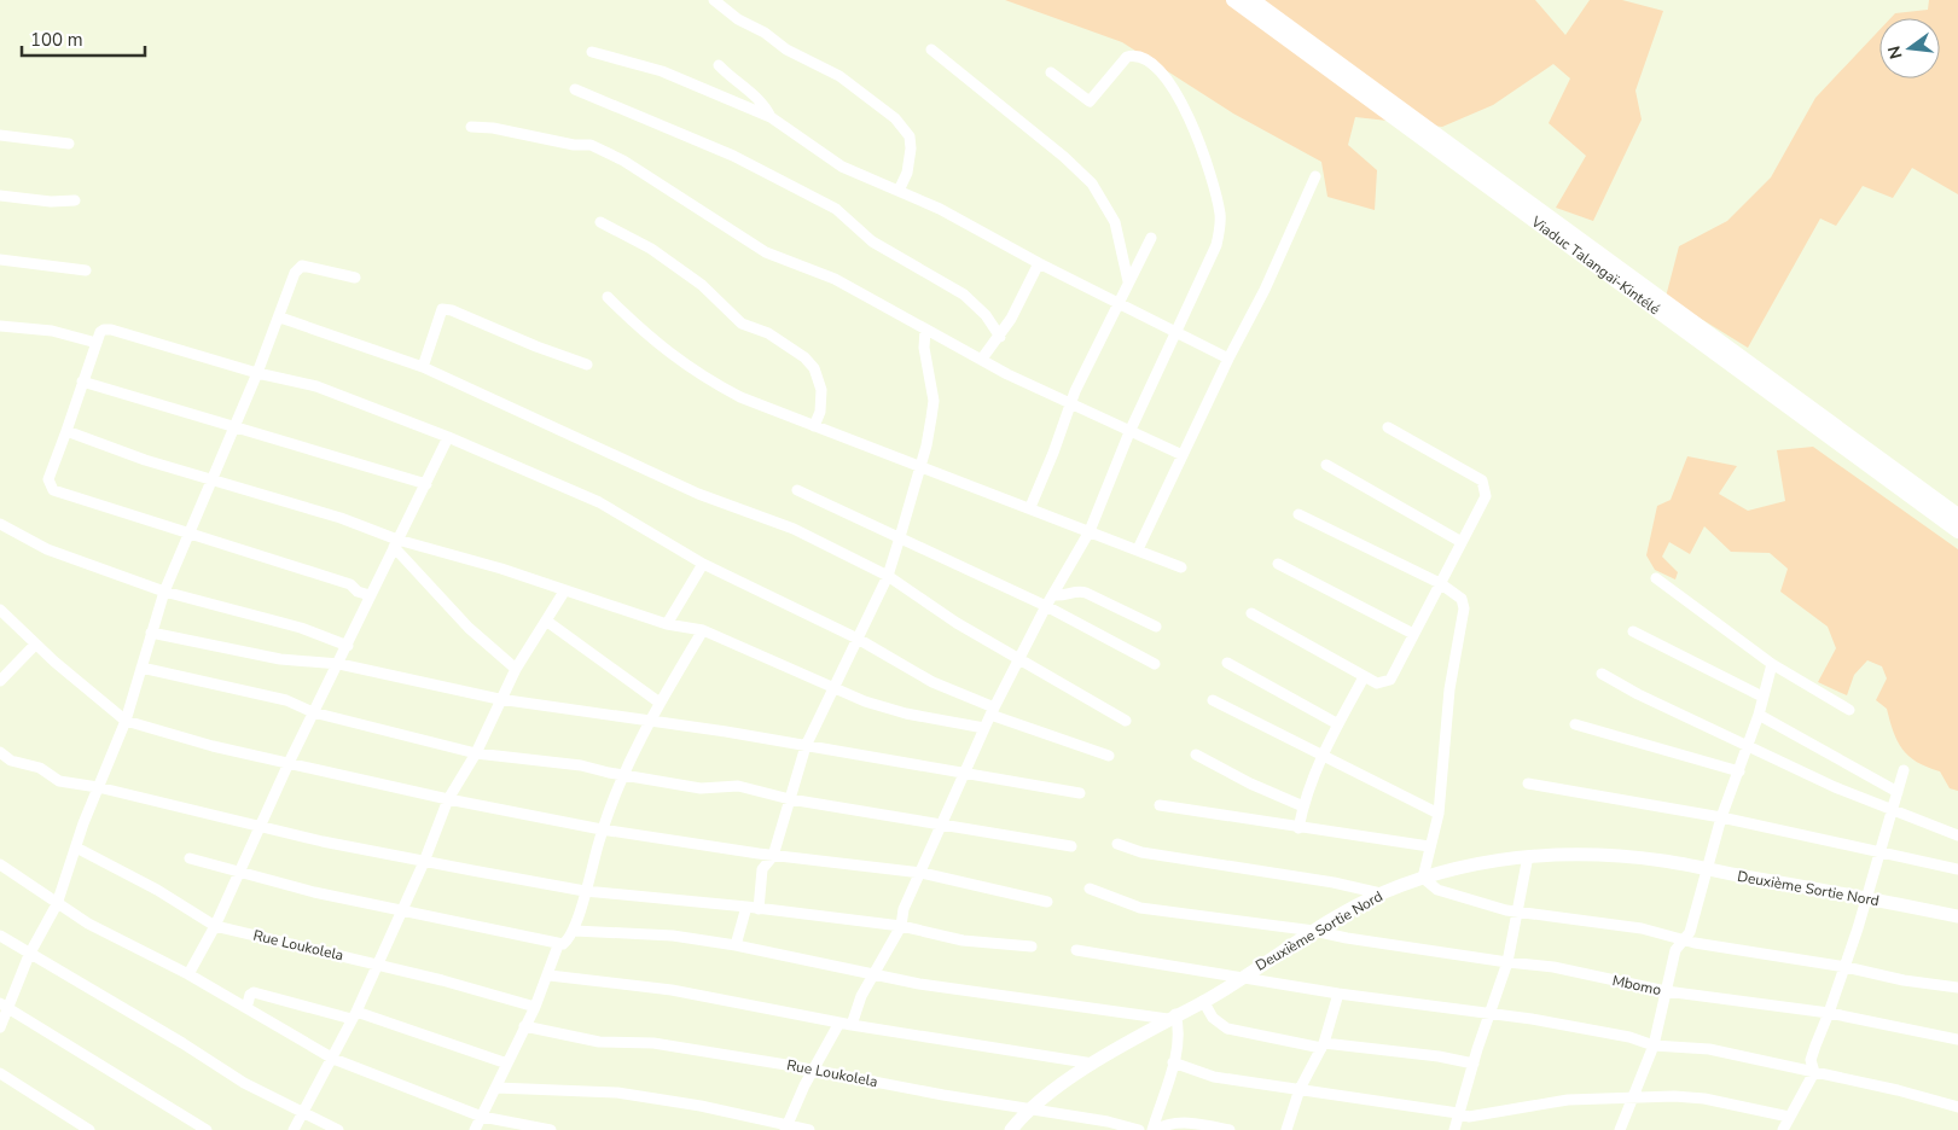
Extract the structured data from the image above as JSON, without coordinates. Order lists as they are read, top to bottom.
{
  "streets": {
    "highway": ["Viaduc Talangaï-Kintélé"],
    "main road": ["Deuxième Sortie Nord"],
    "street": ["Rue Loukolela", "Mbomo"]
  },
  "crossings": [
    ["Deuxième Sortie Nord", "Rue Loukolela"],
    ["Deuxième Sortie Nord", "Mbomo"]
  ],
  "scale_bar": "100 m",
  "north": "left"
}
